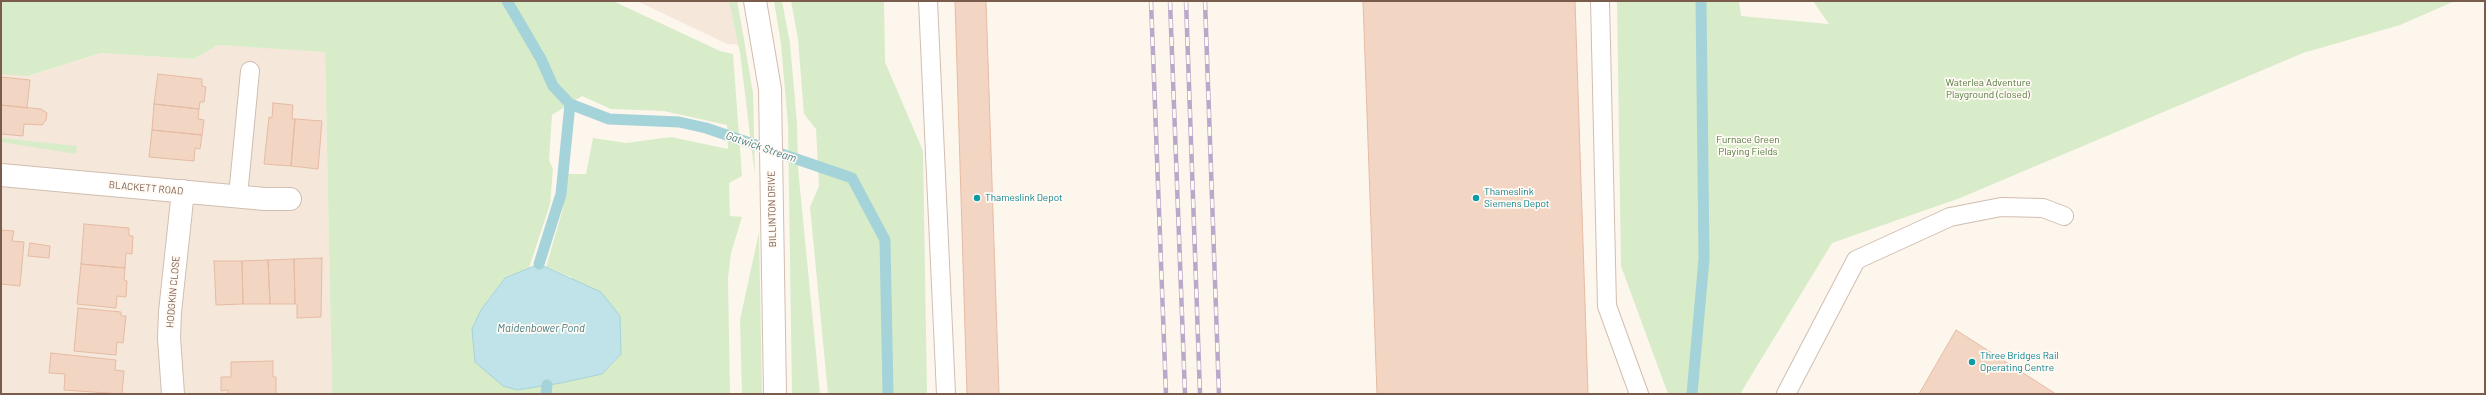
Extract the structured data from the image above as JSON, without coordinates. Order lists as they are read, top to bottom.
{
  "streets": {
    "street": ["BLACKETT ROAD", "BILLINTON DRIVE", "HODGKIN CLOSE"]
  },
  "crossings": [
    ["BLACKETT ROAD", "HODGKIN CLOSE"]
  ],
  "water": ["Gatwick Stream", "Maidenbower Pond"],
  "parks": ["Waterlea Adventure Playground (closed)", "Furnace Green Playing Fields"],
  "places": ["Thameslink Depot", "Thameslink Siemens Depot", "Three Bridges Rail Operating Centre"]
}
